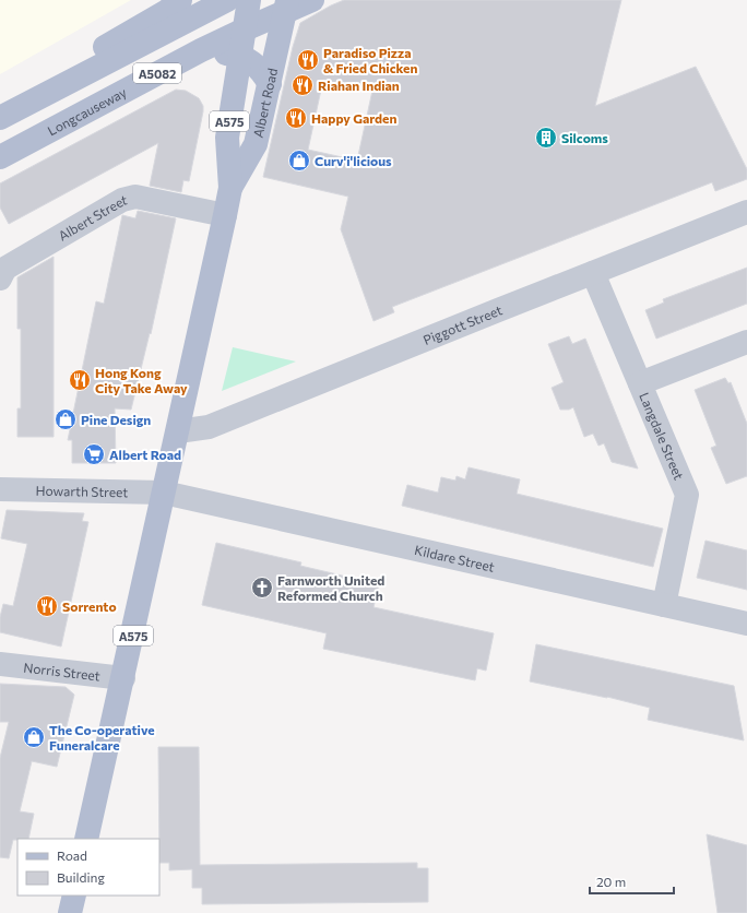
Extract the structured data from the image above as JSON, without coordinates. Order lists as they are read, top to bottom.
{
  "streets": {
    "main road": [
      "A5082",
      "Albert Road",
      "Longcauseway",
      "A575"
    ],
    "street": [
      "Albert Street",
      "Piggott Street",
      "Langdale Street",
      "Howarth Street",
      "Kildare Street",
      "Norris Street"
    ]
  },
  "crossings": [
    ["A5082", "Albert Road"],
    ["A5082", "Longcauseway"],
    ["A5082", "A575"],
    ["Albert Road", "Longcauseway"],
    ["Albert Road", "A575"],
    ["Albert Road", "Albert Street"],
    ["Albert Road", "Piggott Street"],
    ["Albert Road", "Howarth Street"],
    ["Albert Road", "Kildare Street"],
    ["Albert Road", "Norris Street"],
    ["Longcauseway", "A575"],
    ["Piggott Street", "Langdale Street"],
    ["Langdale Street", "Kildare Street"],
    ["Howarth Street", "Kildare Street"]
  ],
  "places": {
    "restaurant": [
      "Paradiso Pizza & Fried Chicken",
      "Riahan Indian",
      "Happy Garden",
      "Hong Kong City Take Away",
      "Sorrento"
    ],
    "building": ["Silcoms"],
    "shop": ["Curv'i'licious", "Pine Design", "The Co-operative Funeralcare"],
    "supermarket": ["Albert Road"],
    "church": ["Farnworth United Reformed Church"]
  },
  "legend": ["Road", "Building"],
  "scale_bar": "20 m"
}
